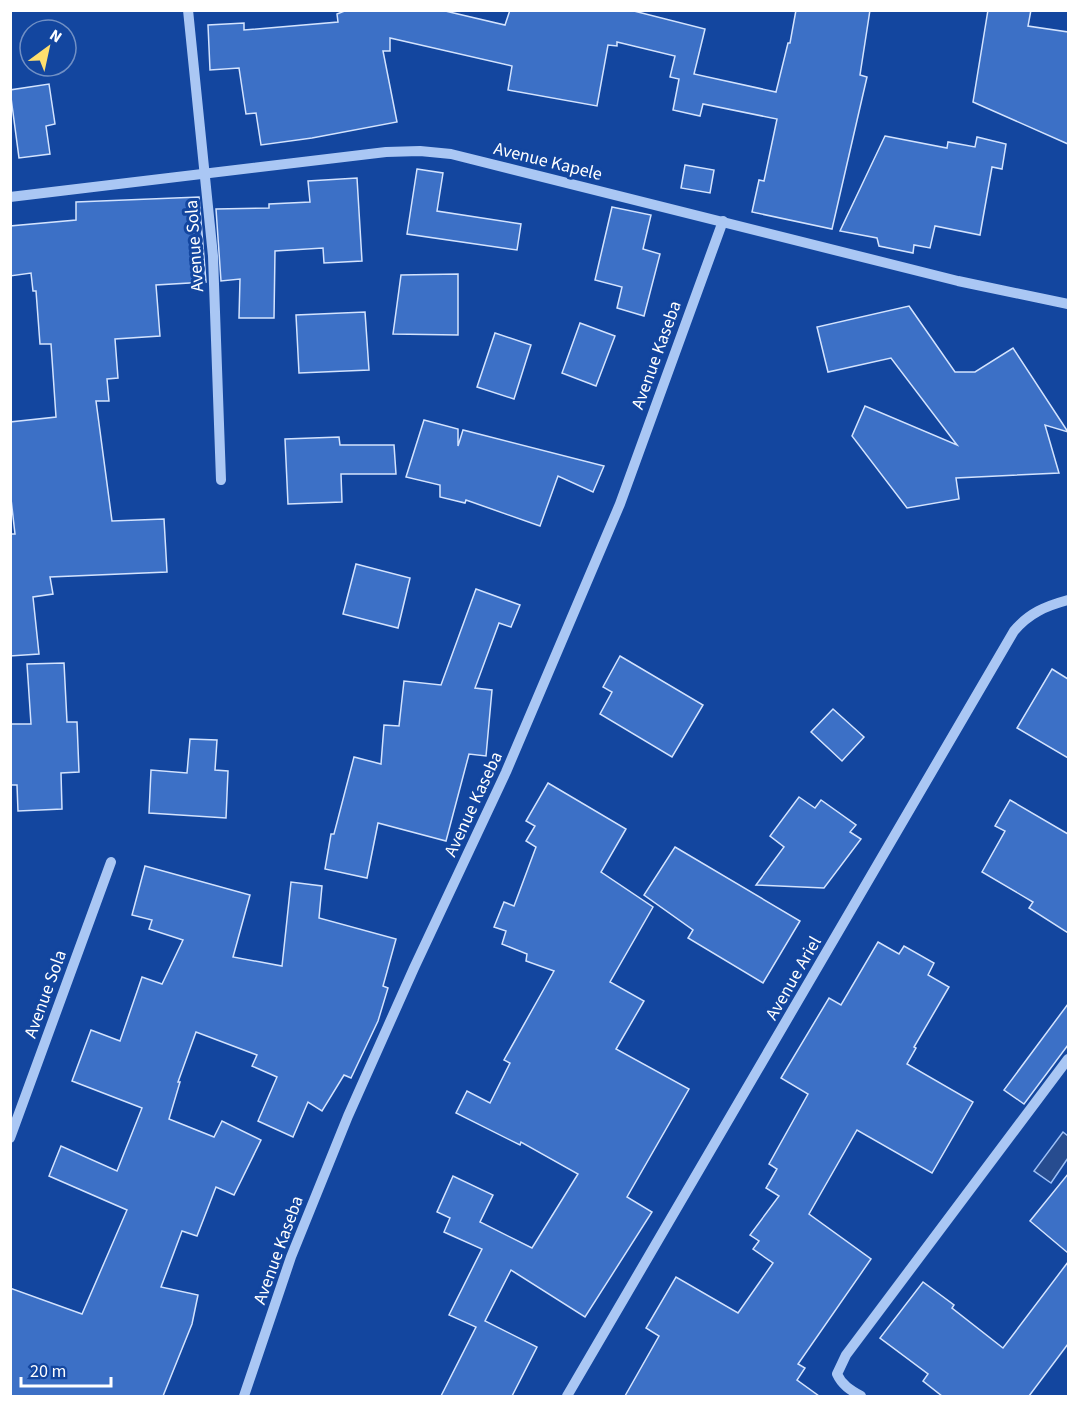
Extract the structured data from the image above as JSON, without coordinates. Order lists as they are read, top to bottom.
{
  "streets": {
    "street": [
      "Avenue Kapele",
      "Avenue Sola",
      "Avenue Kaseba",
      "Avenue Ariel"
    ]
  },
  "crossings": [
    ["Avenue Kapele", "Avenue Sola"],
    ["Avenue Kapele", "Avenue Kaseba"]
  ],
  "scale_bar": "20 m",
  "north": "top right"
}
